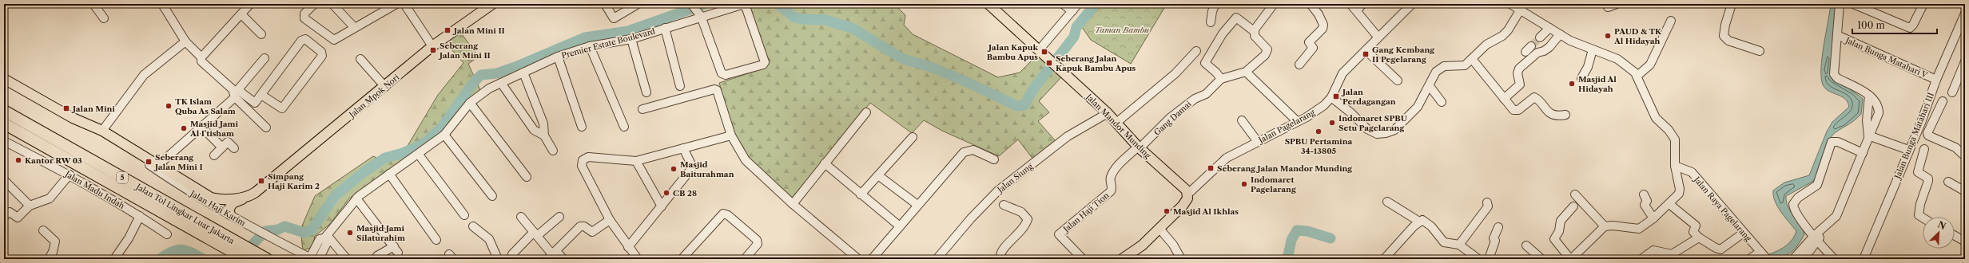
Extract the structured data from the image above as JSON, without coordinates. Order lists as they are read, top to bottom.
{
  "streets": {
    "highway": ["5", "Jalan Tol Lingkar Luar Jakarta"],
    "main road": ["Jalan Mpok Nori", "Jalan Mandor Munding"],
    "street": [
      "Premier Estate Boulevard",
      "Jalan Bunga Matahari V",
      "Gang Damai",
      "Jalan Pagelarang",
      "Jalan Bunga Matahari III",
      "Jalan Siung",
      "Jalan Madu Indah",
      "Jalan Haji Karim",
      "Jalan Raya Pagelarang",
      "Jalan Haji Tion"
    ]
  },
  "crossings": [
    ["Premier Estate Boulevard", "Jalan Haji Karim"],
    ["Jalan Bunga Matahari V", "Jalan Bunga Matahari III"],
    ["Jalan Mpok Nori", "Jalan Haji Karim"],
    ["Gang Damai", "Jalan Mandor Munding"],
    ["Gang Damai", "Jalan Haji Tion"],
    ["Jalan Mandor Munding", "Jalan Pagelarang"],
    ["Jalan Mandor Munding", "Jalan Siung"],
    ["Jalan Mandor Munding", "Jalan Haji Tion"]
  ],
  "parks": ["Taman Bambu"],
  "places": {
    "transit": [
      "Jalan Mini II",
      "Seberang Jalan Mini II",
      "Jalan Kapuk Bambu Apus",
      "Gang Kembang II Pegelarang",
      "Seberang Jalan Kapuk Bambu Apus",
      "Jalan Perdagangan",
      "Jalan Mini",
      "Seberang Jalan Mini I",
      "Seberang Jalan Mandor Munding",
      "Simpang Haji Karim 2"
    ],
    "other": [
      "PAUD & TK Al Hidayah",
      "Masjid Al Hidayah",
      "TK Islam Quba As Salam",
      "Indomaret SPBU Setu Pagelarang",
      "Masjid Jami Al I'tisham",
      "SPBU Pertamina 34-13805",
      "Kantor RW 03",
      "Masjid Baiturahman",
      "Indomaret Pagelarang",
      "CB 28",
      "Masjid Al Ikhlas",
      "Masjid Jami Silaturahim"
    ]
  },
  "scale_bar": "100 m",
  "north": "top right"
}
